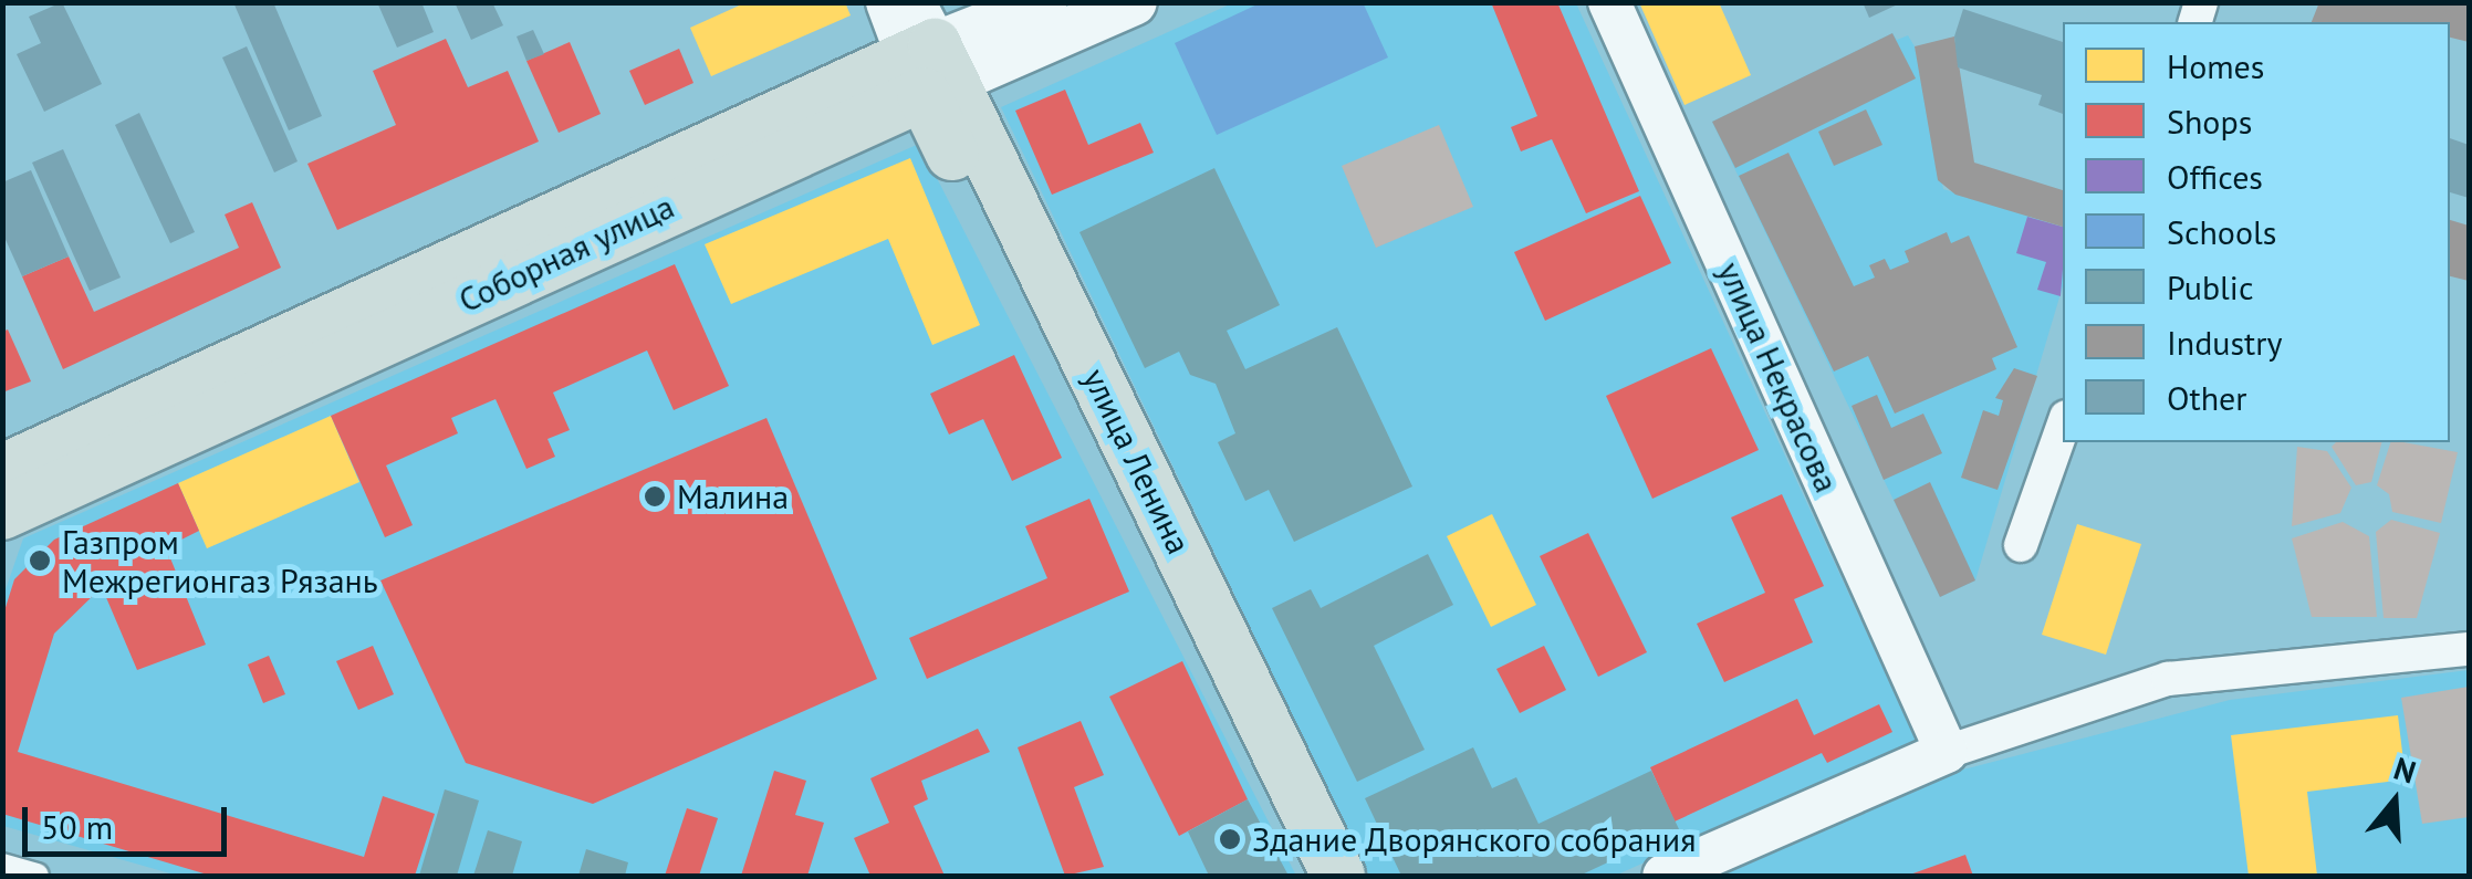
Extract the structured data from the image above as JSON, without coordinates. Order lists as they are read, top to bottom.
{
  "streets": {
    "main road": ["Соборная улица", "улица Ленина"],
    "street": ["улица Некрасова"]
  },
  "crossings": [
    ["Соборная улица", "улица Ленина"]
  ],
  "places": ["Малина", "Газпром Межрегионгаз Рязань", "Здание Дворянского собрания"],
  "legend": [
    "Homes",
    "Shops",
    "Offices",
    "Schools",
    "Public",
    "Industry",
    "Other"
  ],
  "scale_bar": "50 m",
  "north": "top"
}
